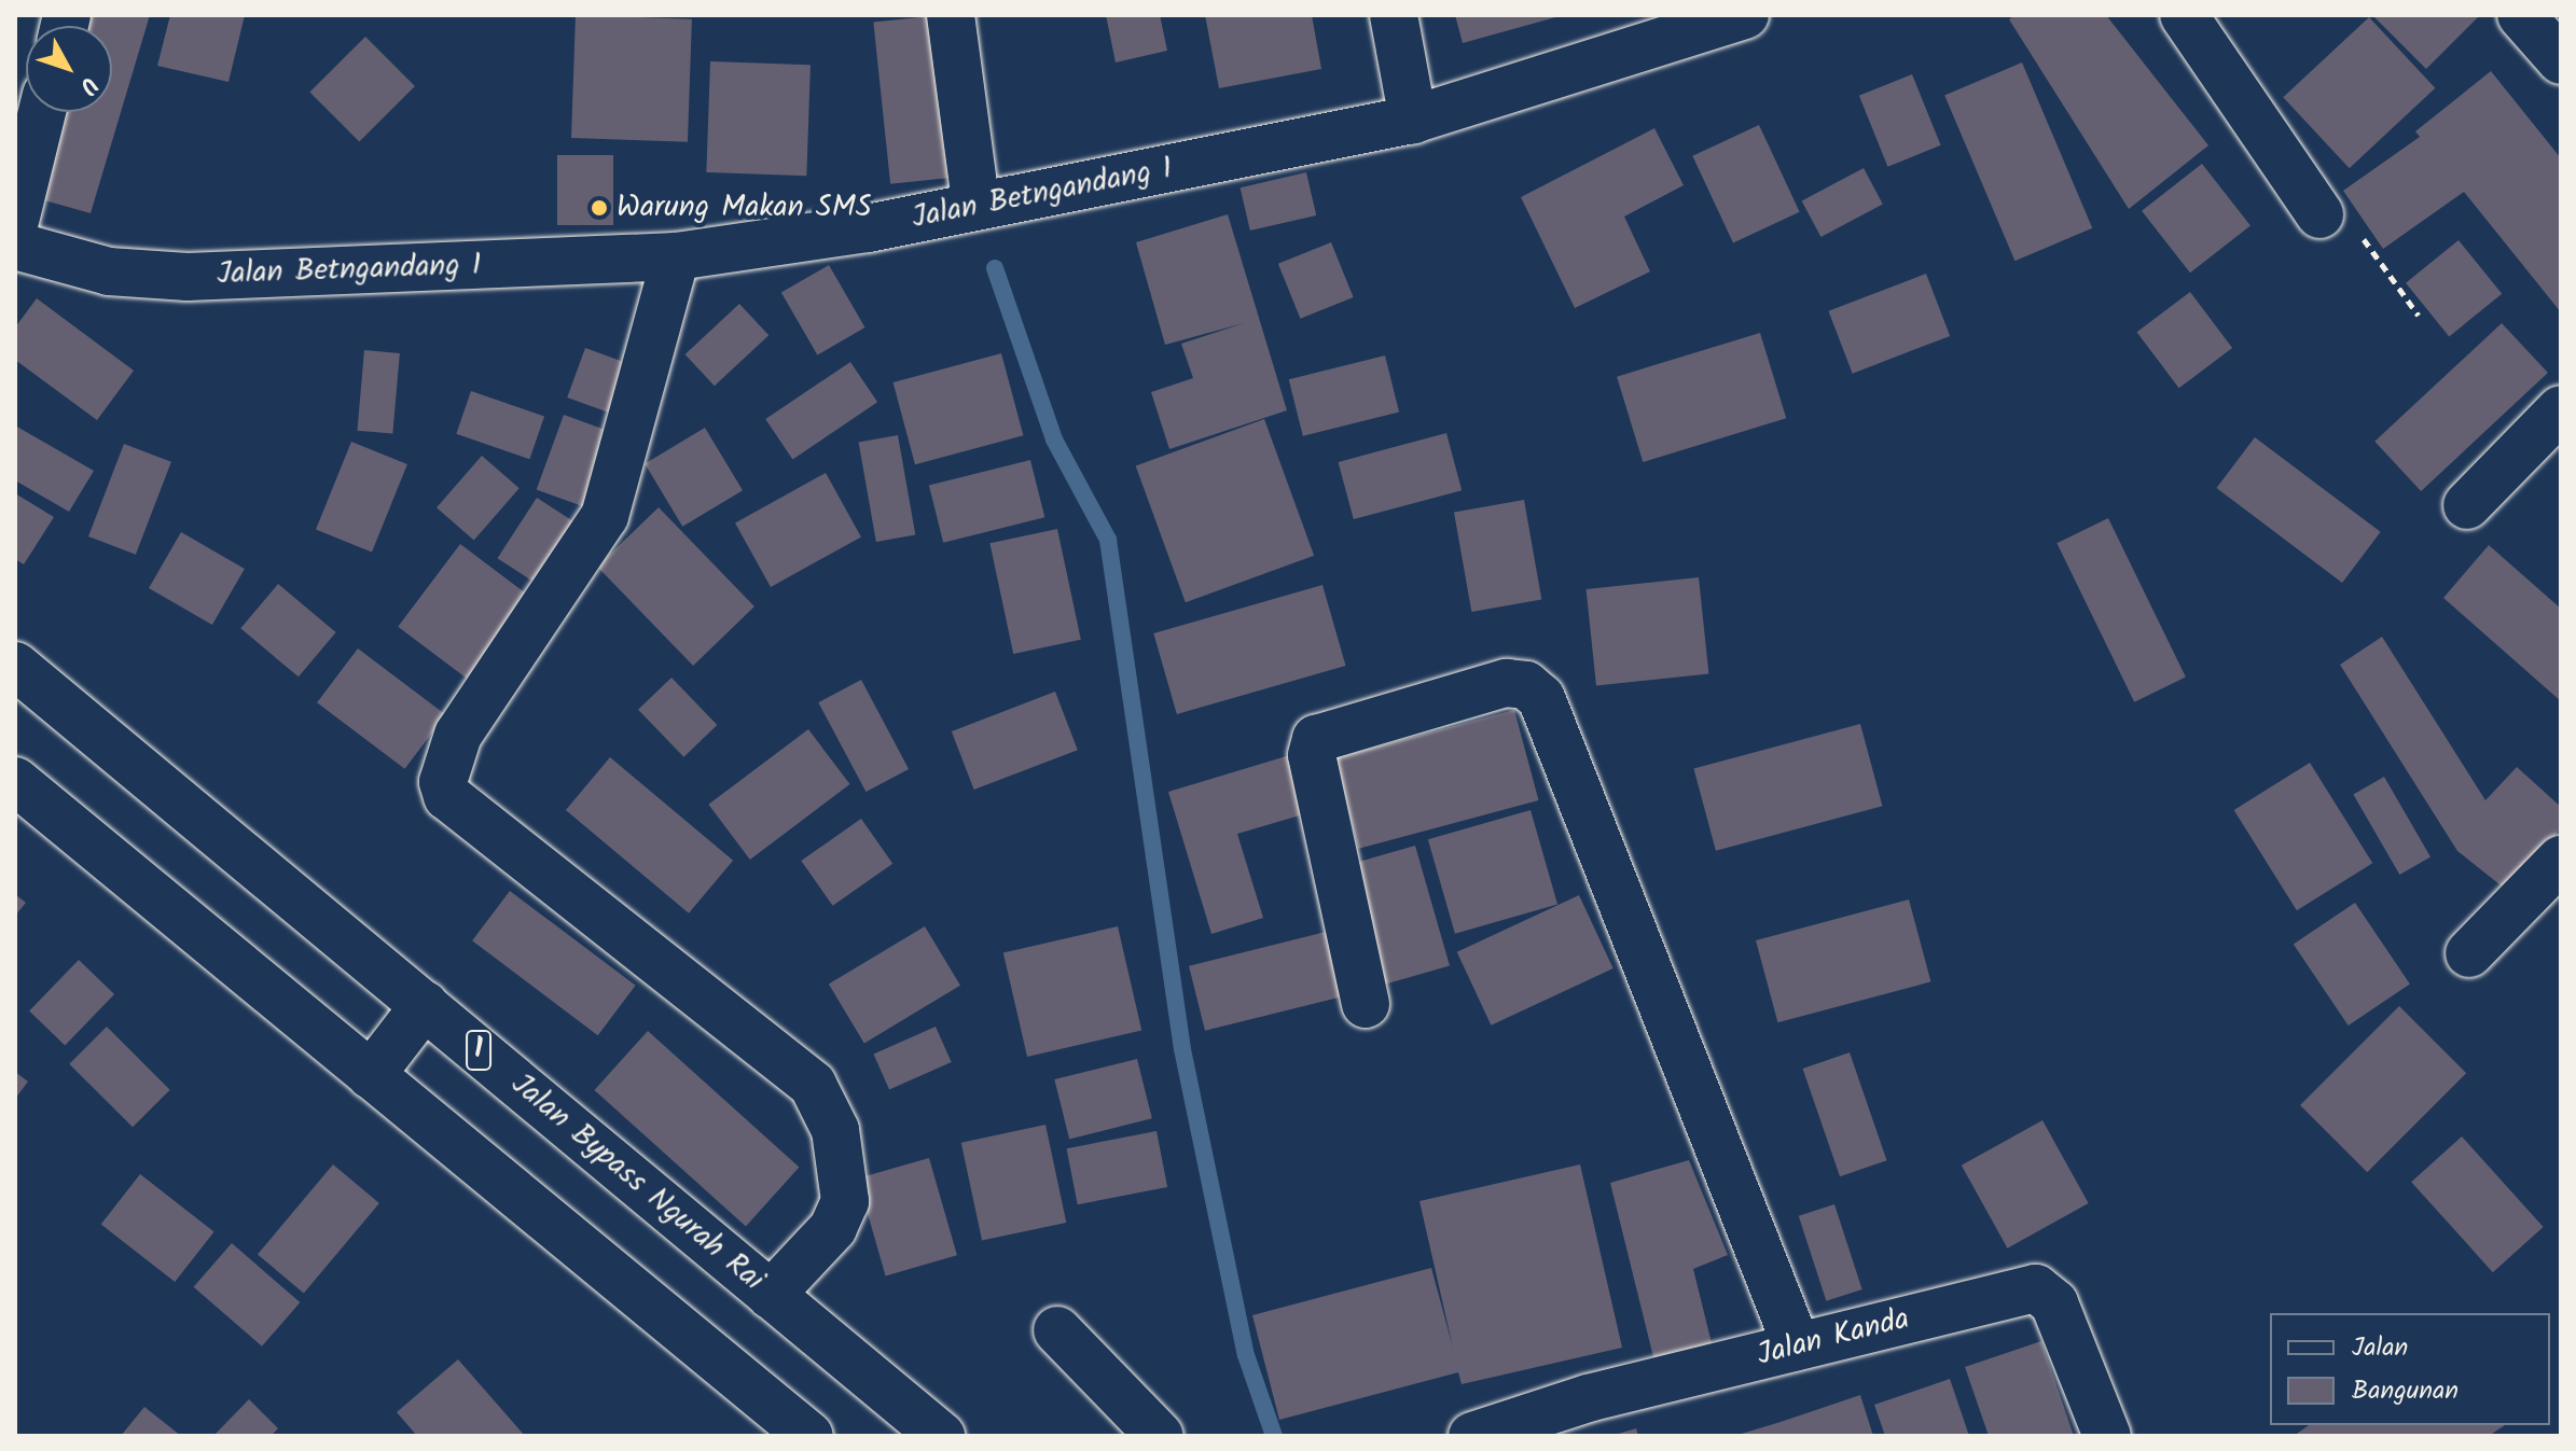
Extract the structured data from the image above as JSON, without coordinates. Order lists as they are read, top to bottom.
{
  "streets": {
    "main road": [
      "Jalan Betngandang 1",
      "1",
      "Jalan Bypass Ngurah Rai",
      "Jalan Kanda"
    ]
  },
  "places": ["Warung Makan SMS"],
  "legend": ["Jalan", "Bangunan"],
  "north": "bottom right"
}
